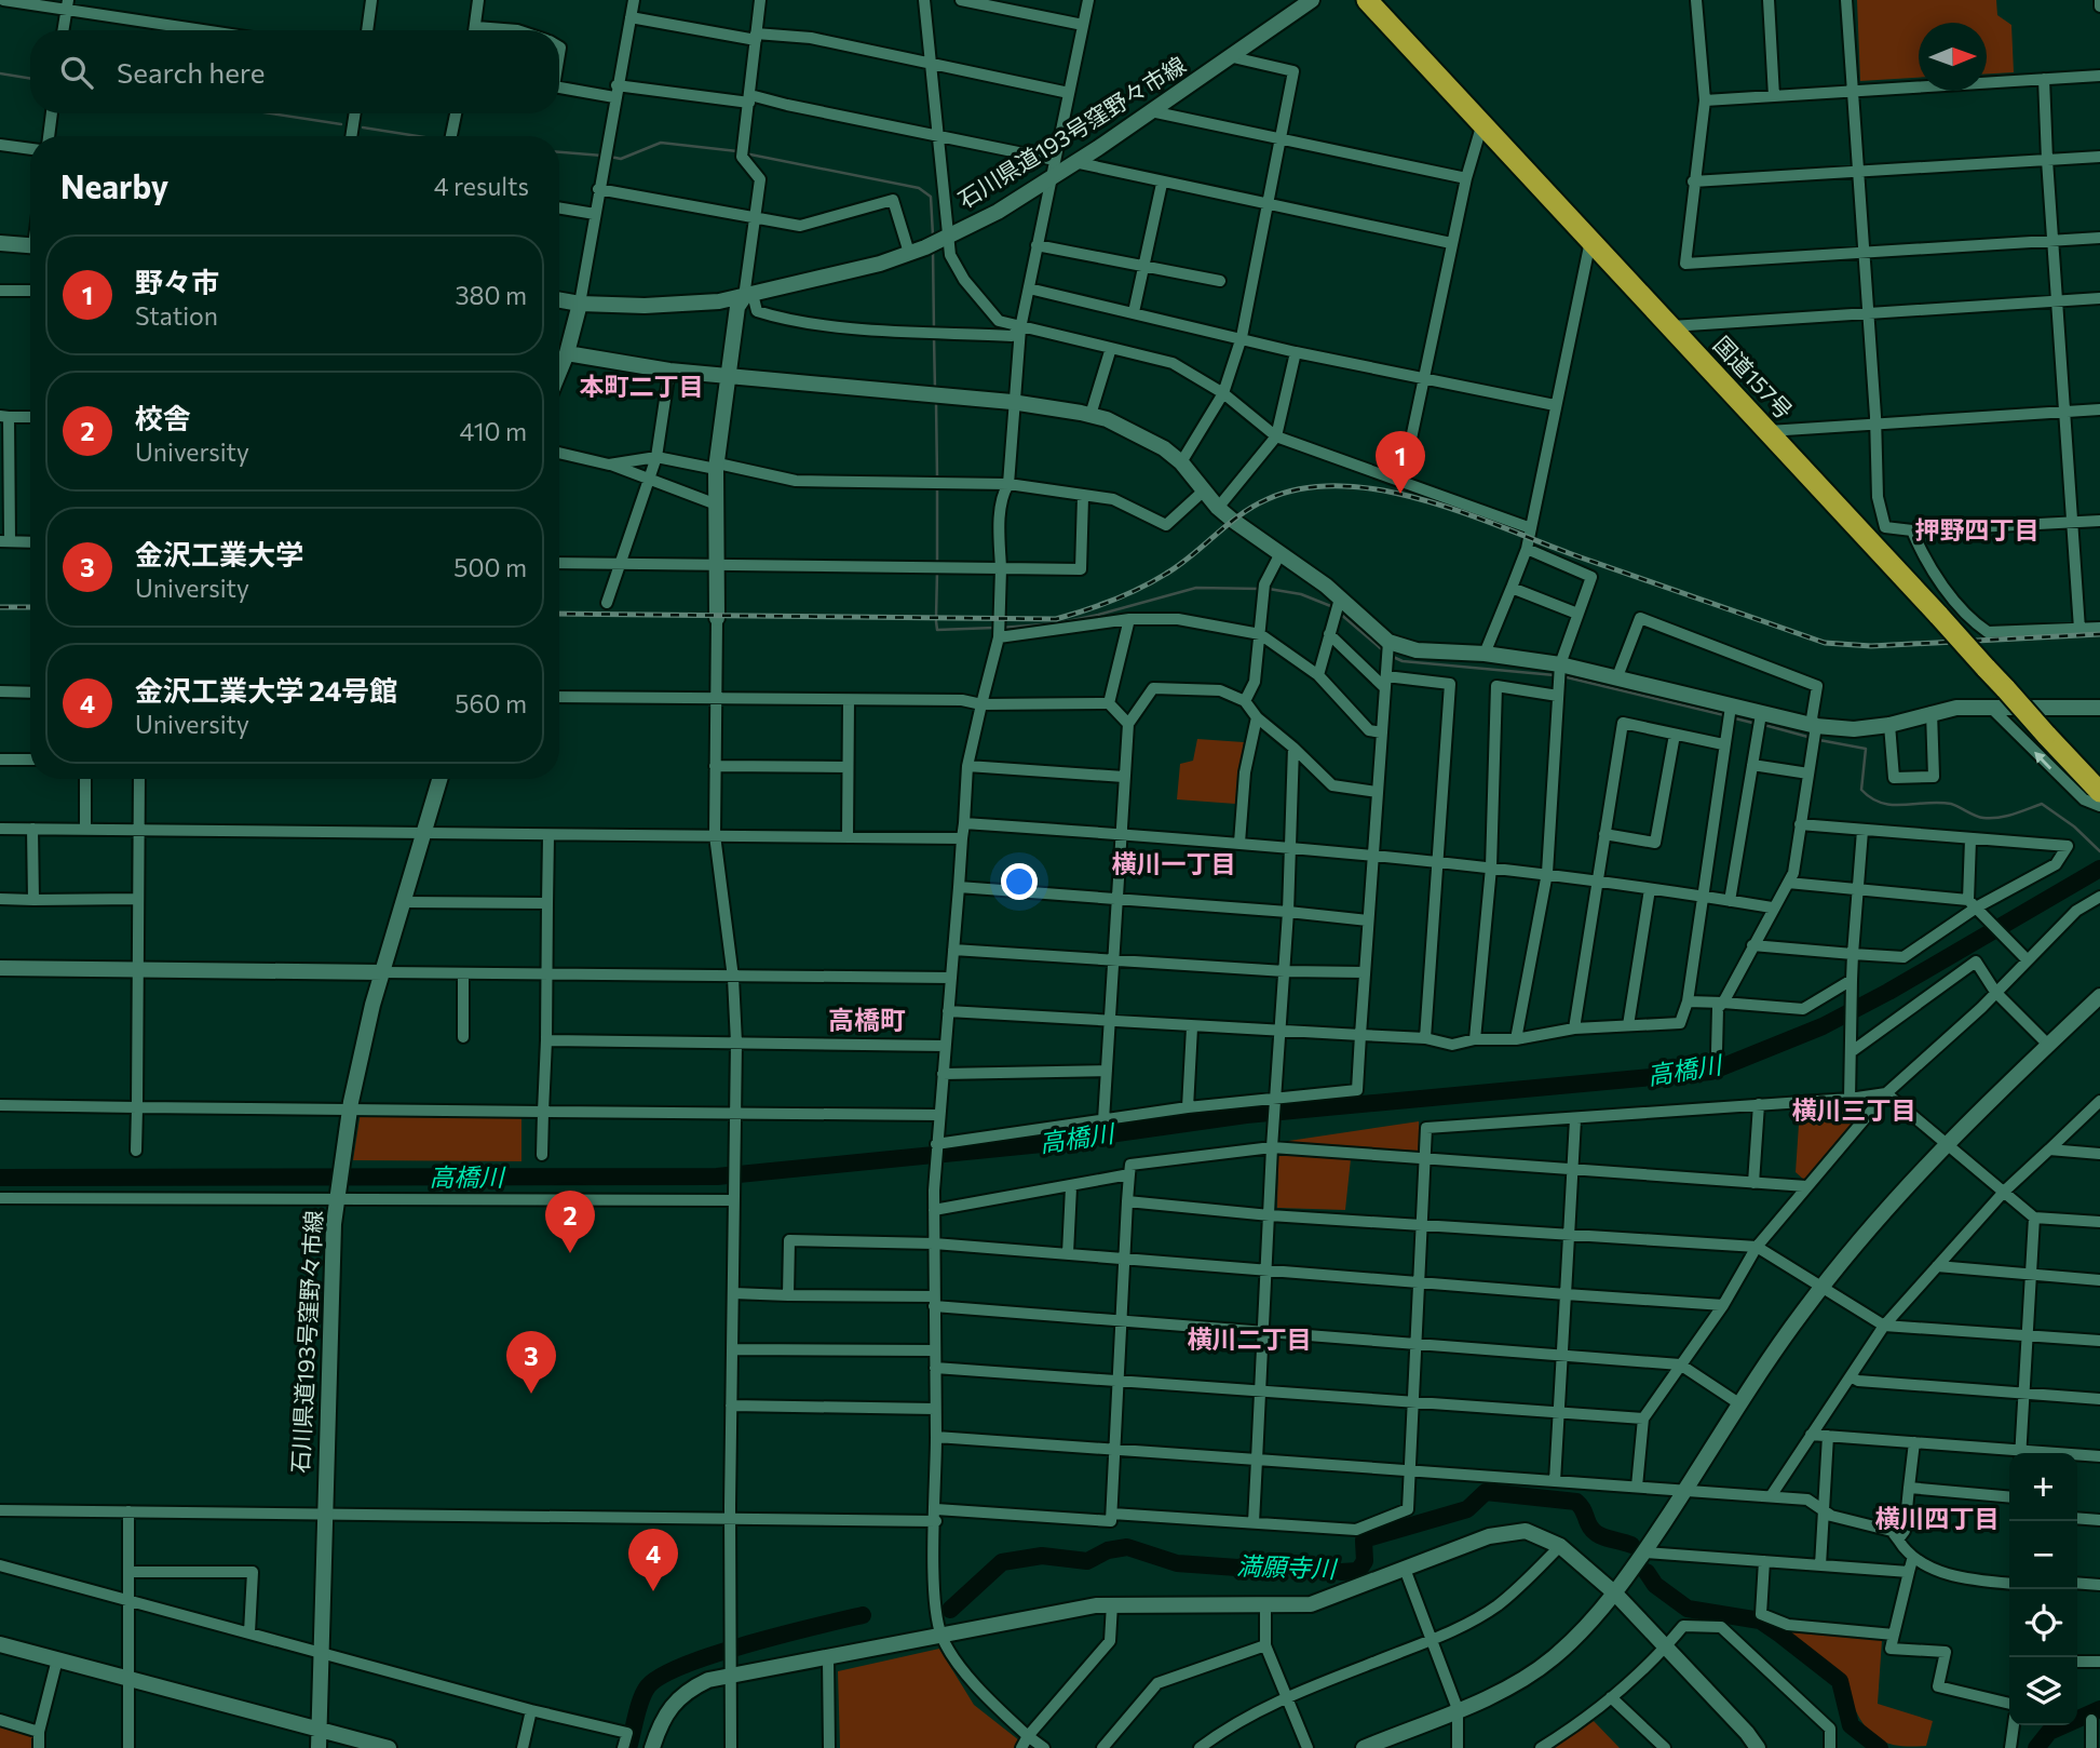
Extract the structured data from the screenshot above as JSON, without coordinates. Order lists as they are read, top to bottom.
{
  "streets": {
    "highway": ["国道157号"],
    "street": ["石川県道193号窪野々市線"]
  },
  "districts": [
    "本町二丁目",
    "押野四丁目",
    "横川一丁目",
    "高橋町",
    "横川三丁目",
    "横川二丁目",
    "横川四丁目"
  ],
  "water": ["高橋川", "満願寺川"],
  "north": "right",
  "page": {
    "search": "Search here",
    "heading": ["Nearby", "4 results"],
    "list": [
      {
        "mark": "1",
        "name": "野々市",
        "note": "Station",
        "value": "380 m"
      },
      {
        "mark": "2",
        "name": "校舎",
        "note": "University",
        "value": "410 m"
      },
      {
        "mark": "3",
        "name": "金沢工業大学",
        "note": "University",
        "value": "500 m"
      },
      {
        "mark": "4",
        "name": "金沢工業大学 24号館",
        "note": "University",
        "value": "560 m"
      }
    ],
    "pins": [
      "1",
      "2",
      "3",
      "4"
    ],
    "map_buttons": ["+", "−"]
  }
}
